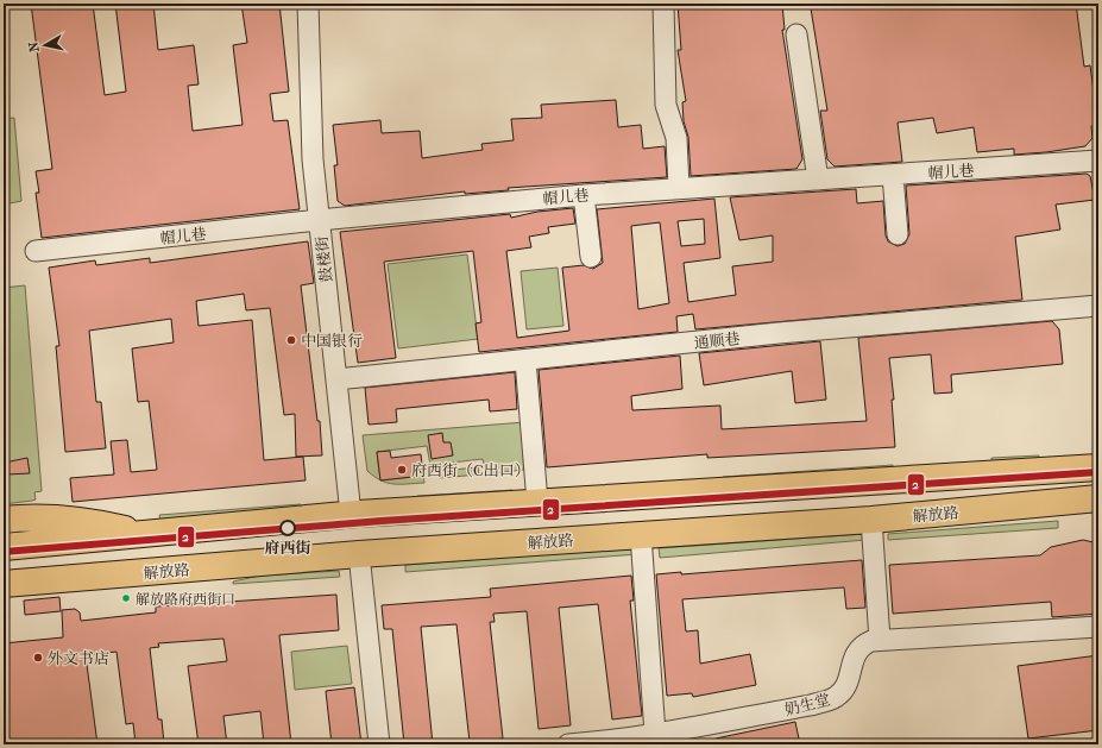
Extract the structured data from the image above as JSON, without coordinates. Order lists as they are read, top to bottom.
{
  "streets": {
    "main road": ["解放路"],
    "street": [
      "帽儿巷",
      "鼓楼街",
      "通顺巷",
      "奶生堂"
    ]
  },
  "crossings": [
    ["帽儿巷", "鼓楼街"],
    ["鼓楼街", "通顺巷"]
  ],
  "places": [
    "中国银行",
    "府西街（C出口）",
    "府西街",
    "解放路府西街口",
    "外文书店"
  ],
  "lines": ["transit line 2"],
  "north": "left"
}
